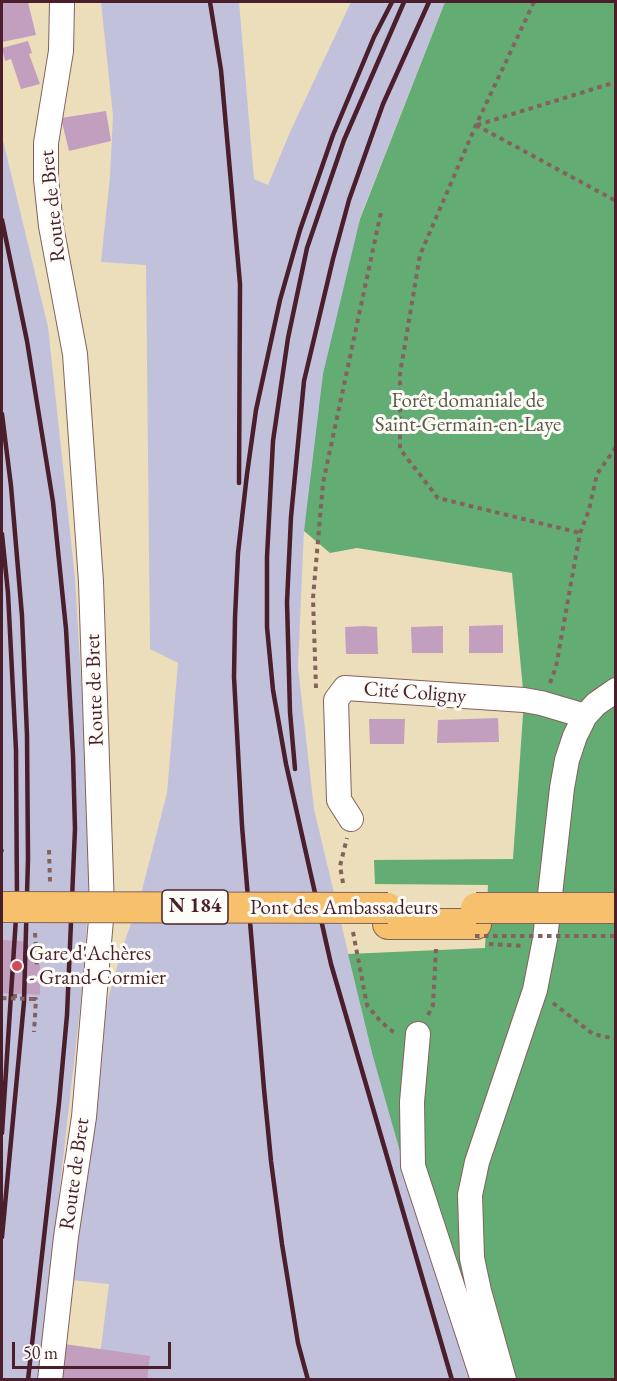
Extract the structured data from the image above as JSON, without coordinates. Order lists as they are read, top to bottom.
{
  "streets": {
    "main road": ["N 184", "Pont des Ambassadeurs"],
    "street": ["Route de Bret", "Cité Coligny"]
  },
  "parks": ["Forêt domaniale de Saint-Germain-en-Laye"],
  "places": ["Gare d'Achères - Grand-Cormier"],
  "scale_bar": "50 m"
}
